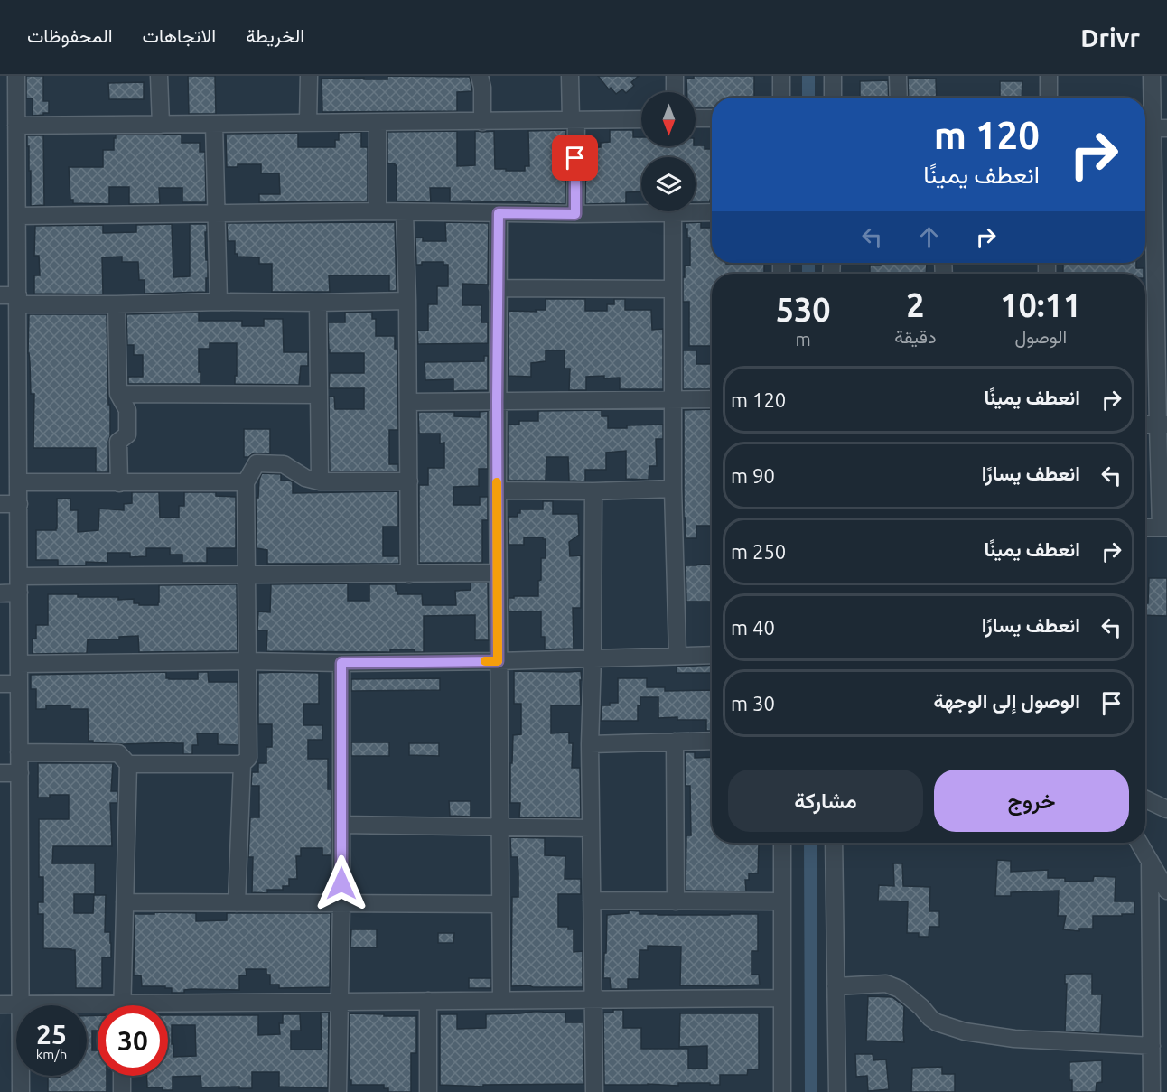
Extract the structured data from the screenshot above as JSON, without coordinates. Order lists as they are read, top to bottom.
{
  "north": "bottom",
  "page": {
    "header": "Drivr",
    "nav": ["الخريطة", "الاتجاهات", "المحفوظات"],
    "turn": ["120 m", "انعطف يمينًا"],
    "eta": [
      "10:11",
      "الوصول",
      "2",
      "دقيقة",
      "530",
      "m"
    ],
    "list": [
      {
        "name": "انعطف يمينًا",
        "value": "120 m"
      },
      {
        "name": "انعطف يسارًا",
        "value": "90 m"
      },
      {
        "name": "انعطف يمينًا",
        "value": "250 m"
      },
      {
        "name": "انعطف يسارًا",
        "value": "40 m"
      },
      {
        "name": "الوصول إلى الوجهة",
        "value": "30 m"
      }
    ],
    "buttons": ["خروج", "مشاركة"],
    "speed": "25 km/h",
    "limit": "30"
  }
}
